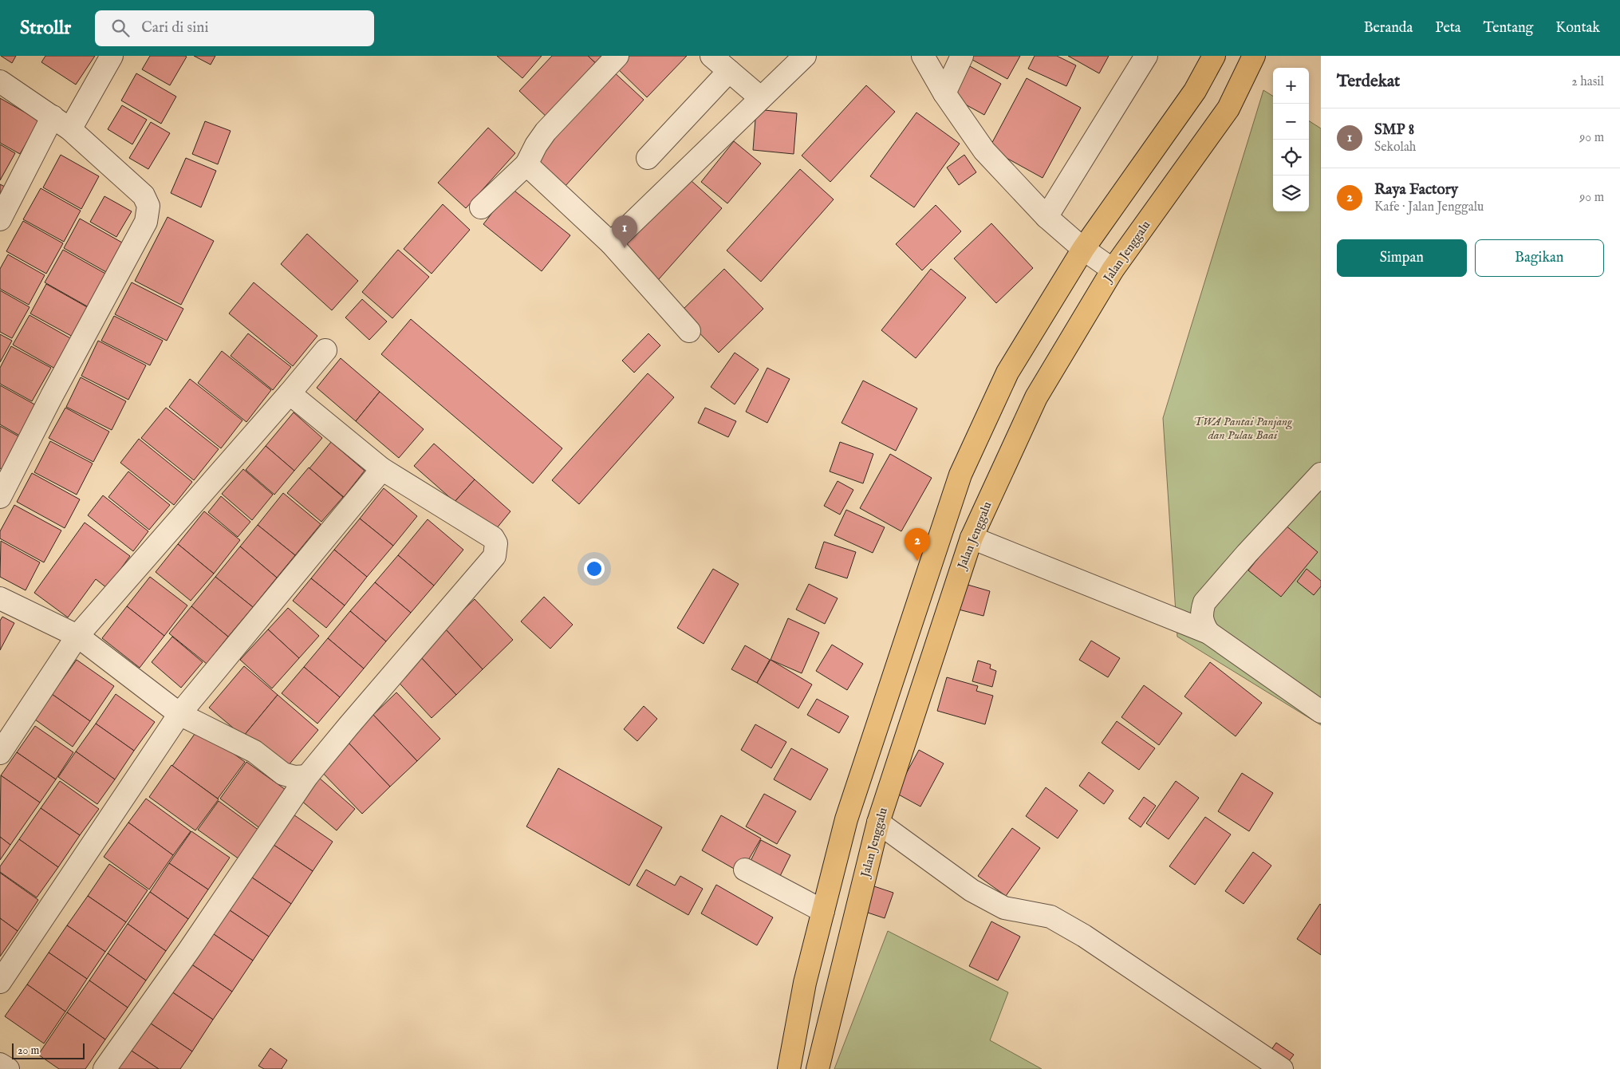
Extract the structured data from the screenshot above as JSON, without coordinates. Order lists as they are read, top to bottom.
{
  "streets": {
    "main road": ["Jalan Jenggalu"]
  },
  "parks": ["TWA Pantai Panjang dan Pulau Baai"],
  "scale_bar": "20 m",
  "page": {
    "header": "Strollr",
    "search": "Cari di sini",
    "nav": [
      "Beranda",
      "Peta",
      "Tentang",
      "Kontak"
    ],
    "heading": ["Terdekat", "2 hasil"],
    "map_buttons": ["+", "−"],
    "list": [
      {
        "mark": "1",
        "name": "SMP 8",
        "note": "Sekolah",
        "value": "90 m"
      },
      {
        "mark": "2",
        "name": "Raya Factory",
        "note": "Kafe · Jalan Jenggalu",
        "value": "90 m"
      }
    ],
    "pins": ["1", "2"],
    "buttons": ["Simpan", "Bagikan"],
    "scale": "20 m"
  }
}
